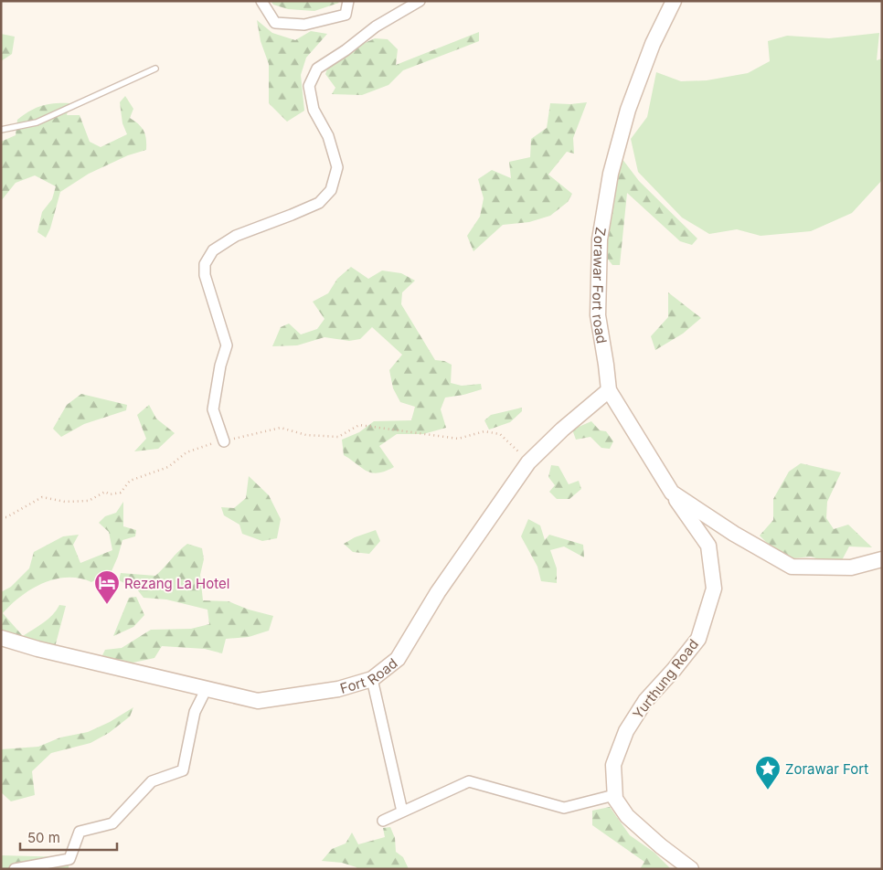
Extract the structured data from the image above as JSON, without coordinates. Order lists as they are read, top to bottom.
{
  "streets": {
    "street": ["Zorawar Fort road", "Fort Road", "Yurthung Road"]
  },
  "crossings": [
    ["Zorawar Fort road", "Fort Road"],
    ["Zorawar Fort road", "Yurthung Road"],
    ["Fort Road", "Yurthung Road"]
  ],
  "places": {
    "hotel": ["Rezang La Hotel"],
    "place": ["Zorawar Fort"]
  },
  "scale_bar": "50 m"
}
